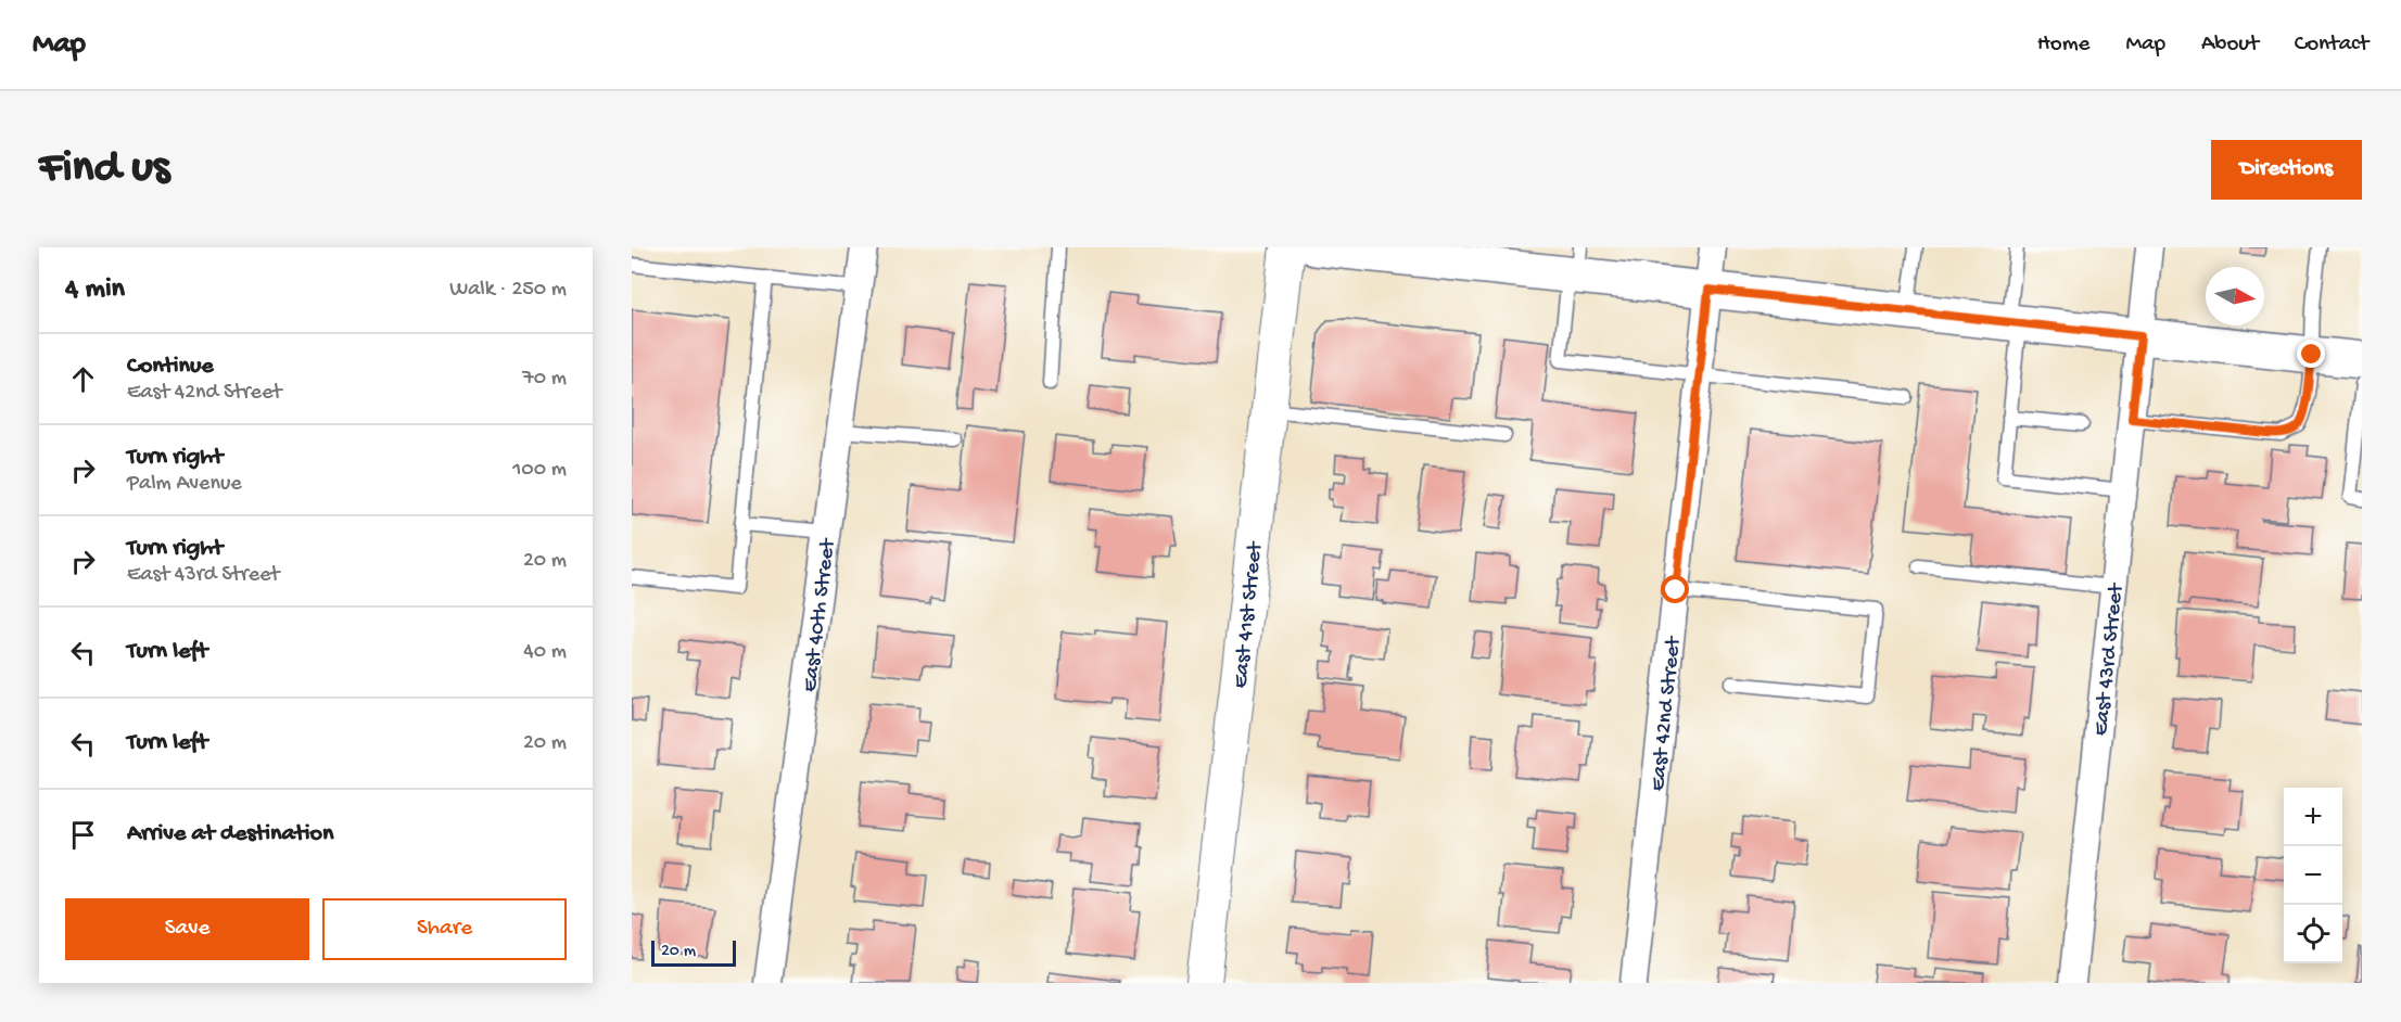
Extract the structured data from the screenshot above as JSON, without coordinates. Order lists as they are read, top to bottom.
{
  "streets": {
    "street": [
      "East 40th Street",
      "East 41st Street",
      "East 43rd Street",
      "East 42nd Street"
    ]
  },
  "scale_bar": "20 m",
  "north": "right",
  "page": {
    "header": "Map",
    "nav": [
      "Home",
      "Map",
      "About",
      "Contact"
    ],
    "buttons": [
      "Directions",
      ["Save", "Share"]
    ],
    "title": "Find us",
    "heading": ["4 min", "Walk · 250 m"],
    "list": [
      ["Continue", "East 42nd Street", "70 m"],
      ["Turn right", "Palm Avenue", "100 m"],
      ["Turn right", "East 43rd Street", "20 m"],
      ["Turn left", "40 m"],
      ["Turn left", "20 m"],
      "Arrive at destination"
    ],
    "map_buttons": ["+", "−"],
    "scale": "20 m"
  }
}
